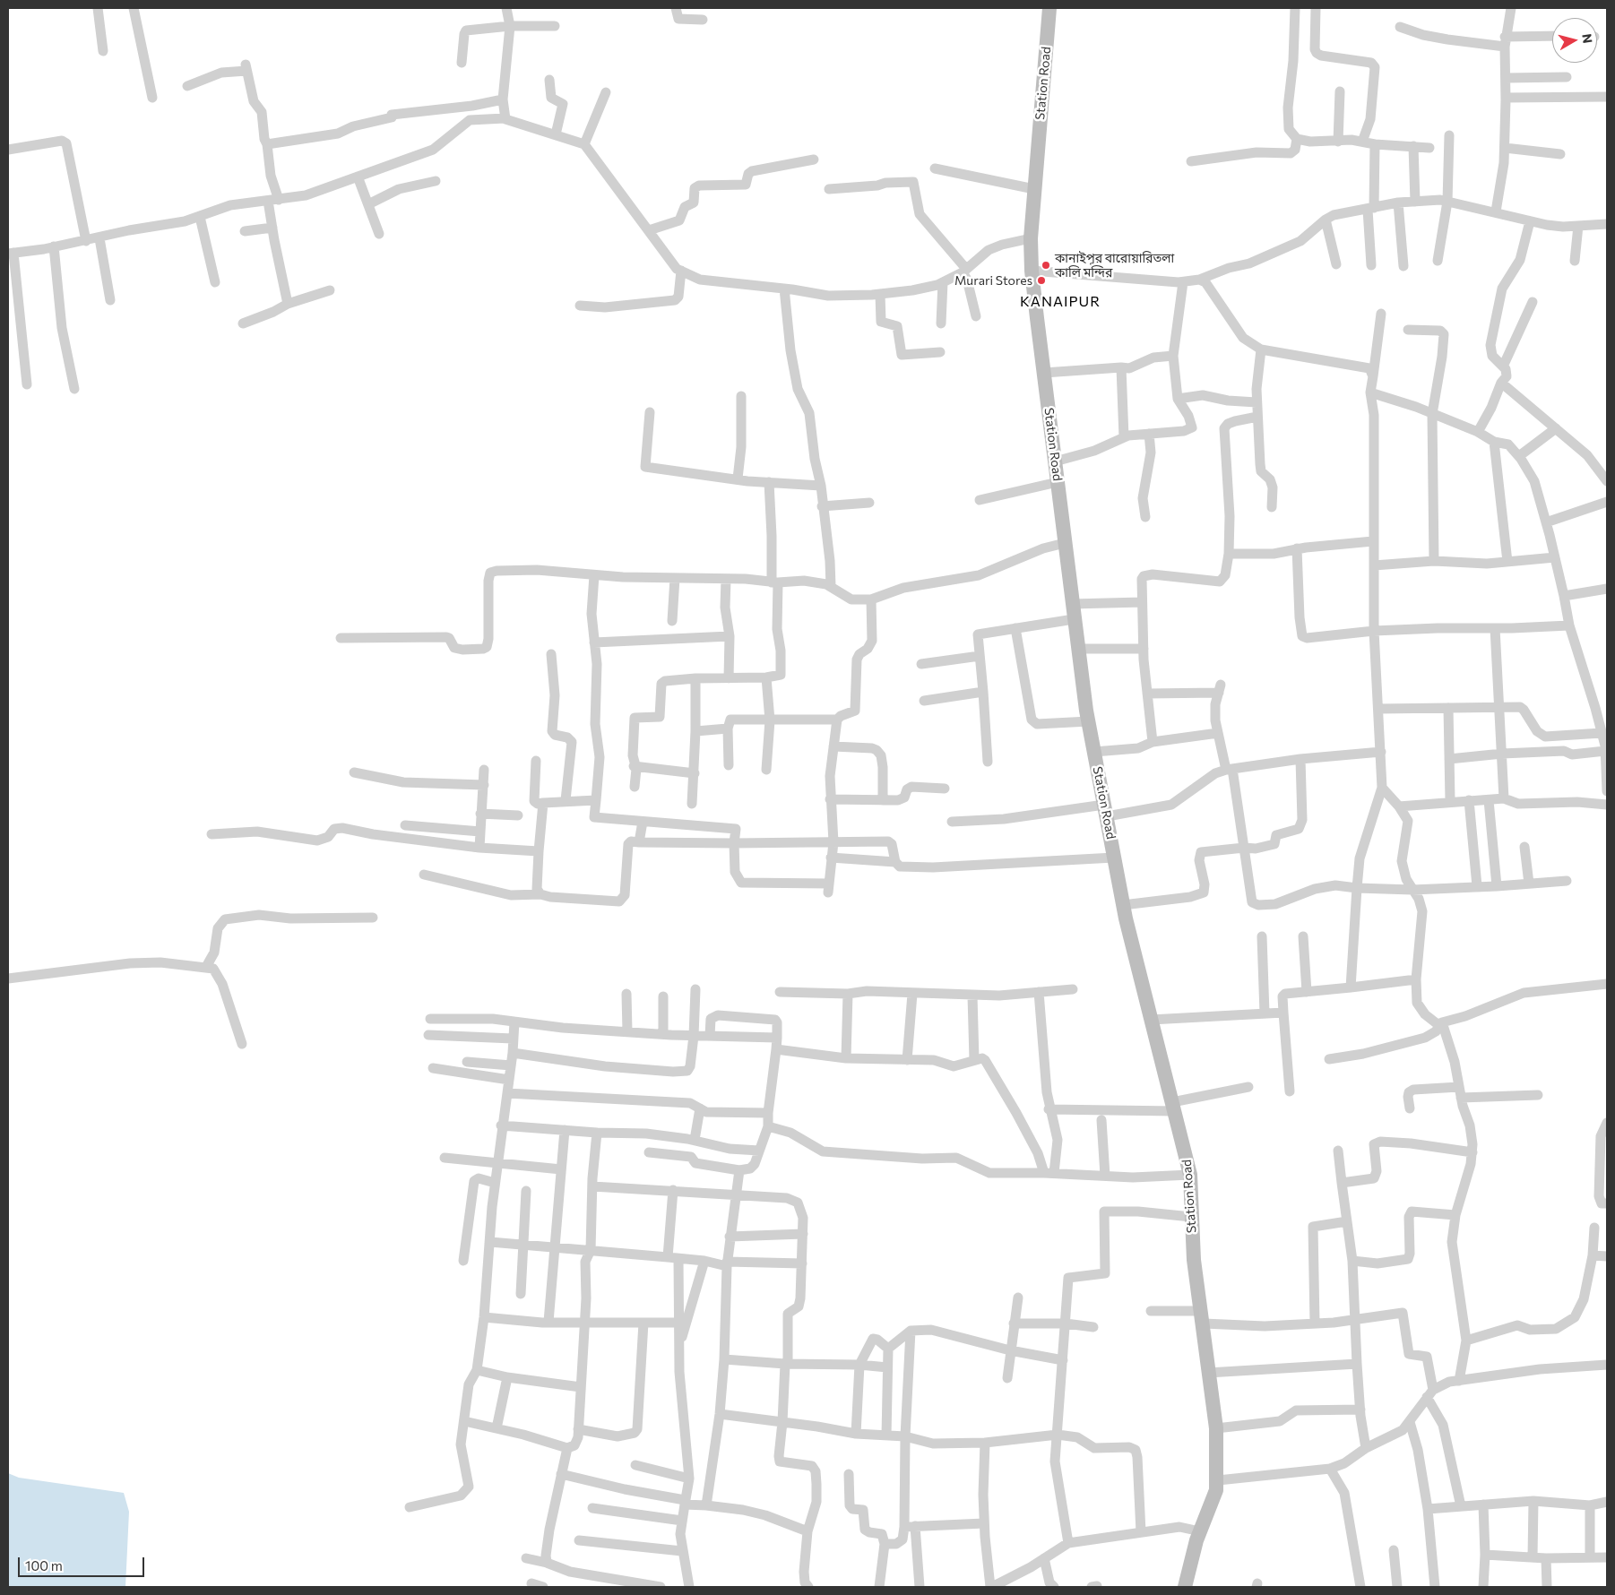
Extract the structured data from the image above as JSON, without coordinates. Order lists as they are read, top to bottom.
{
  "streets": {
    "main road": ["Station Road"]
  },
  "districts": ["KANAIPUR"],
  "places": ["কানাইপুর বারোয়ারিতলা কালি মন্দির", "Murari Stores"],
  "scale_bar": "100 m",
  "north": "right"
}
